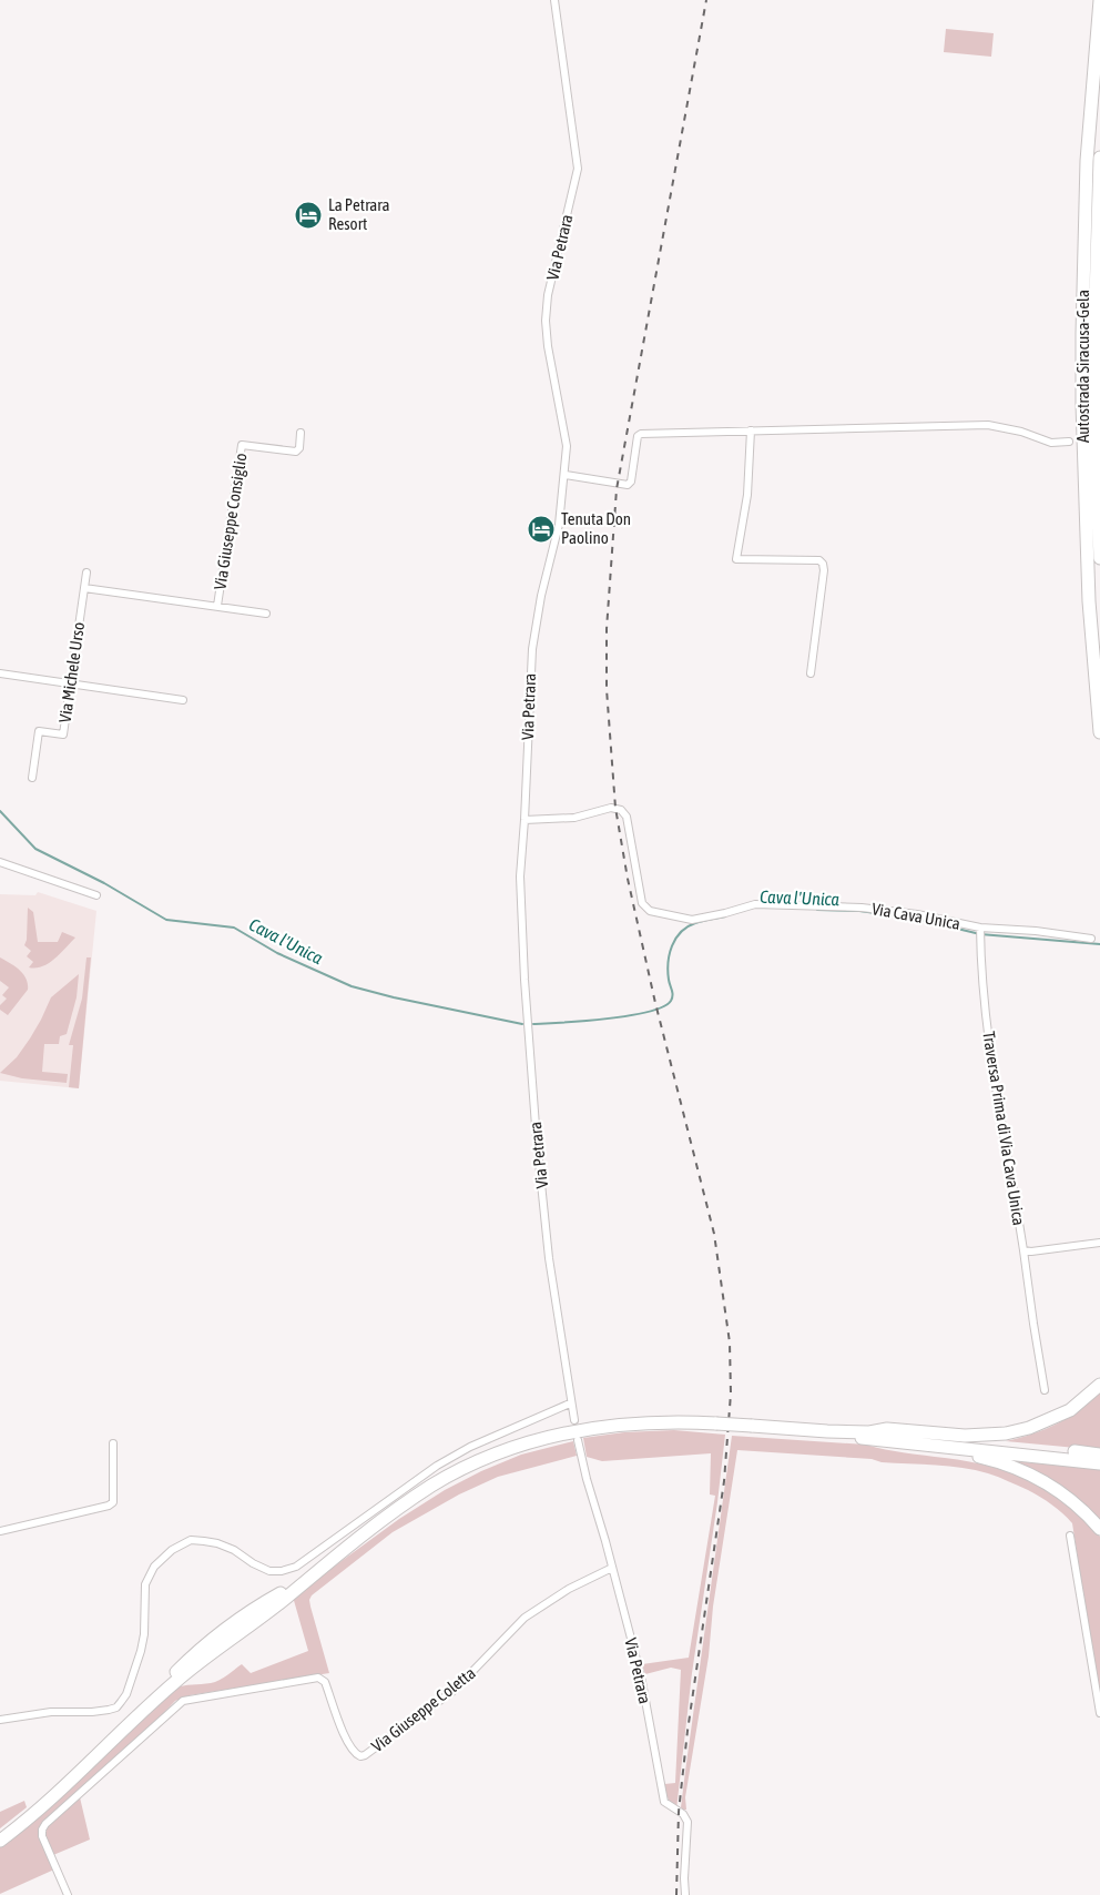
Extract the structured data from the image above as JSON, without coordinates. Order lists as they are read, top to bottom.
{
  "streets": {
    "highway": ["Autostrada Siracusa-Gela"],
    "street": [
      "Via Petrara",
      "Via Giuseppe Consiglio",
      "Via Michele Urso",
      "Via Cava Unica",
      "Traversa Prima di Via Cava Unica",
      "Via Giuseppe Coletta"
    ]
  },
  "crossings": [
    ["Via Petrara", "Via Cava Unica"],
    ["Via Petrara", "Via Giuseppe Coletta"],
    ["Via Cava Unica", "Traversa Prima di Via Cava Unica"]
  ],
  "water": ["Cava l'Unica"],
  "places": {
    "hotel": ["La Petrara Resort", "Tenuta Don Paolino"]
  }
}
